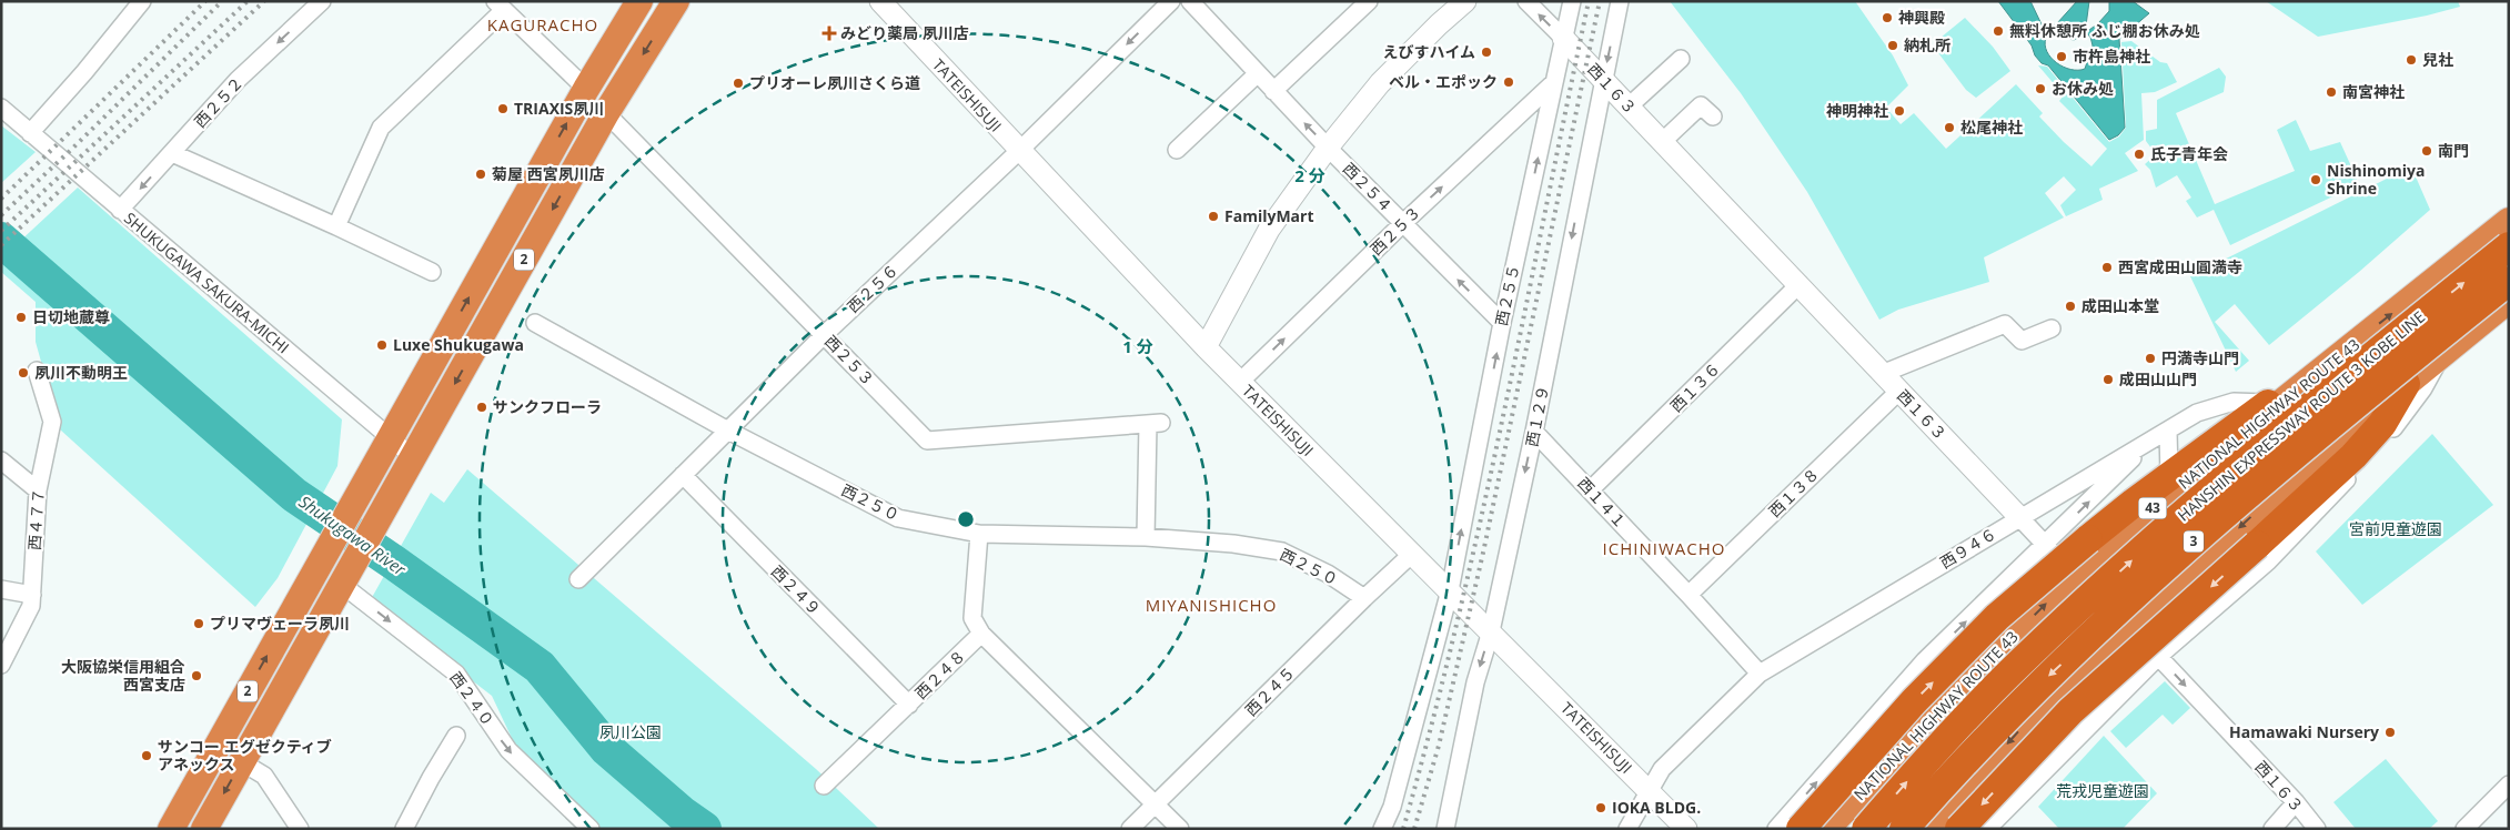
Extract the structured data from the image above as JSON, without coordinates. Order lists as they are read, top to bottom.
{
  "streets": {
    "highway": [
      "2",
      "NATIONAL HIGHWAY ROUTE 43",
      "HANSHIN EXPRESSWAY ROUTE 3 KOBE LINE",
      "43",
      "3"
    ],
    "street": [
      "西１６３",
      "TATEISHISUJI",
      "西２５２",
      "西２５４",
      "西２５３",
      "SHUKUGAWA SAKURA-MICHI",
      "西２５６",
      "西２５５",
      "西１３６",
      "西１２９",
      "西１３８",
      "西２５０",
      "西１４１",
      "西４７７",
      "西９４６",
      "西２４９",
      "西２４８",
      "西２４５",
      "西２４０"
    ]
  },
  "crossings": [
    ["西１６３", "西２５５"],
    ["西１６３", "西１３６"],
    ["西１６３", "NATIONAL HIGHWAY ROUTE 43"],
    ["西１６３", "西１２９"],
    ["西１６３", "西１３８"],
    ["西１６３", "西９４６"],
    ["TATEISHISUJI", "西２５３"],
    ["TATEISHISUJI", "西２５６"],
    ["TATEISHISUJI", "西２５５"],
    ["TATEISHISUJI", "西１２９"],
    ["TATEISHISUJI", "西９４６"],
    ["TATEISHISUJI", "西２４５"],
    ["西２５２", "SHUKUGAWA SAKURA-MICHI"],
    ["西２５４", "西２５３"],
    ["西２５４", "西２５５"],
    ["西２５３", "2"],
    ["西２５３", "西２５６"],
    ["西２５３", "西２５５"],
    ["西２５３", "西２５０"],
    ["2", "SHUKUGAWA SAKURA-MICHI"],
    ["2", "西２４０"],
    ["西２５６", "西２５０"],
    ["西２５６", "西２４９"],
    ["西１３６", "西１４１"],
    ["西１２９", "西１４１"],
    ["西１３８", "西１４１"],
    ["西２５０", "西２４５"],
    ["西１４１", "西９４６"],
    ["西２４９", "西２４８"]
  ],
  "one_way": [
    "西２５４",
    "西２５５",
    "西１２９",
    "西２４０"
  ],
  "districts": ["KAGURACHO", "ICHINIWACHO", "MIYANISHICHO"],
  "water": ["Shukugawa River"],
  "parks": ["宮前児童遊園", "夙川公園", "荒戎児童遊園"],
  "places": {
    "other": [
      "神興殿",
      "無料休憩所 ふじ棚お休み処",
      "納札所",
      "えびすハイム",
      "市杵島神社",
      "兒社",
      "ベル・エポック",
      "プリオーレ夙川さくら道",
      "お休み処",
      "南宮神社",
      "TRIAXIS夙川",
      "神明神社",
      "松尾神社",
      "南門",
      "氏子青年会",
      "菊屋 西宮夙川店",
      "Nishinomiya Shrine",
      "FamilyMart",
      "西宮成田山圓満寺",
      "成田山本堂",
      "日切地蔵尊",
      "Luxe Shukugawa",
      "円満寺山門",
      "夙川不動明王",
      "成田山山門",
      "サンクフローラ",
      "プリマヴェーラ夙川",
      "大阪協栄信用組合 西宮支店",
      "Hamawaki Nursery",
      "サンコー エグゼクティブ アネックス",
      "IOKA BLDG."
    ],
    "health": ["みどり薬局 夙川店"]
  },
  "rings": ["2 分", "1 分"]
}
